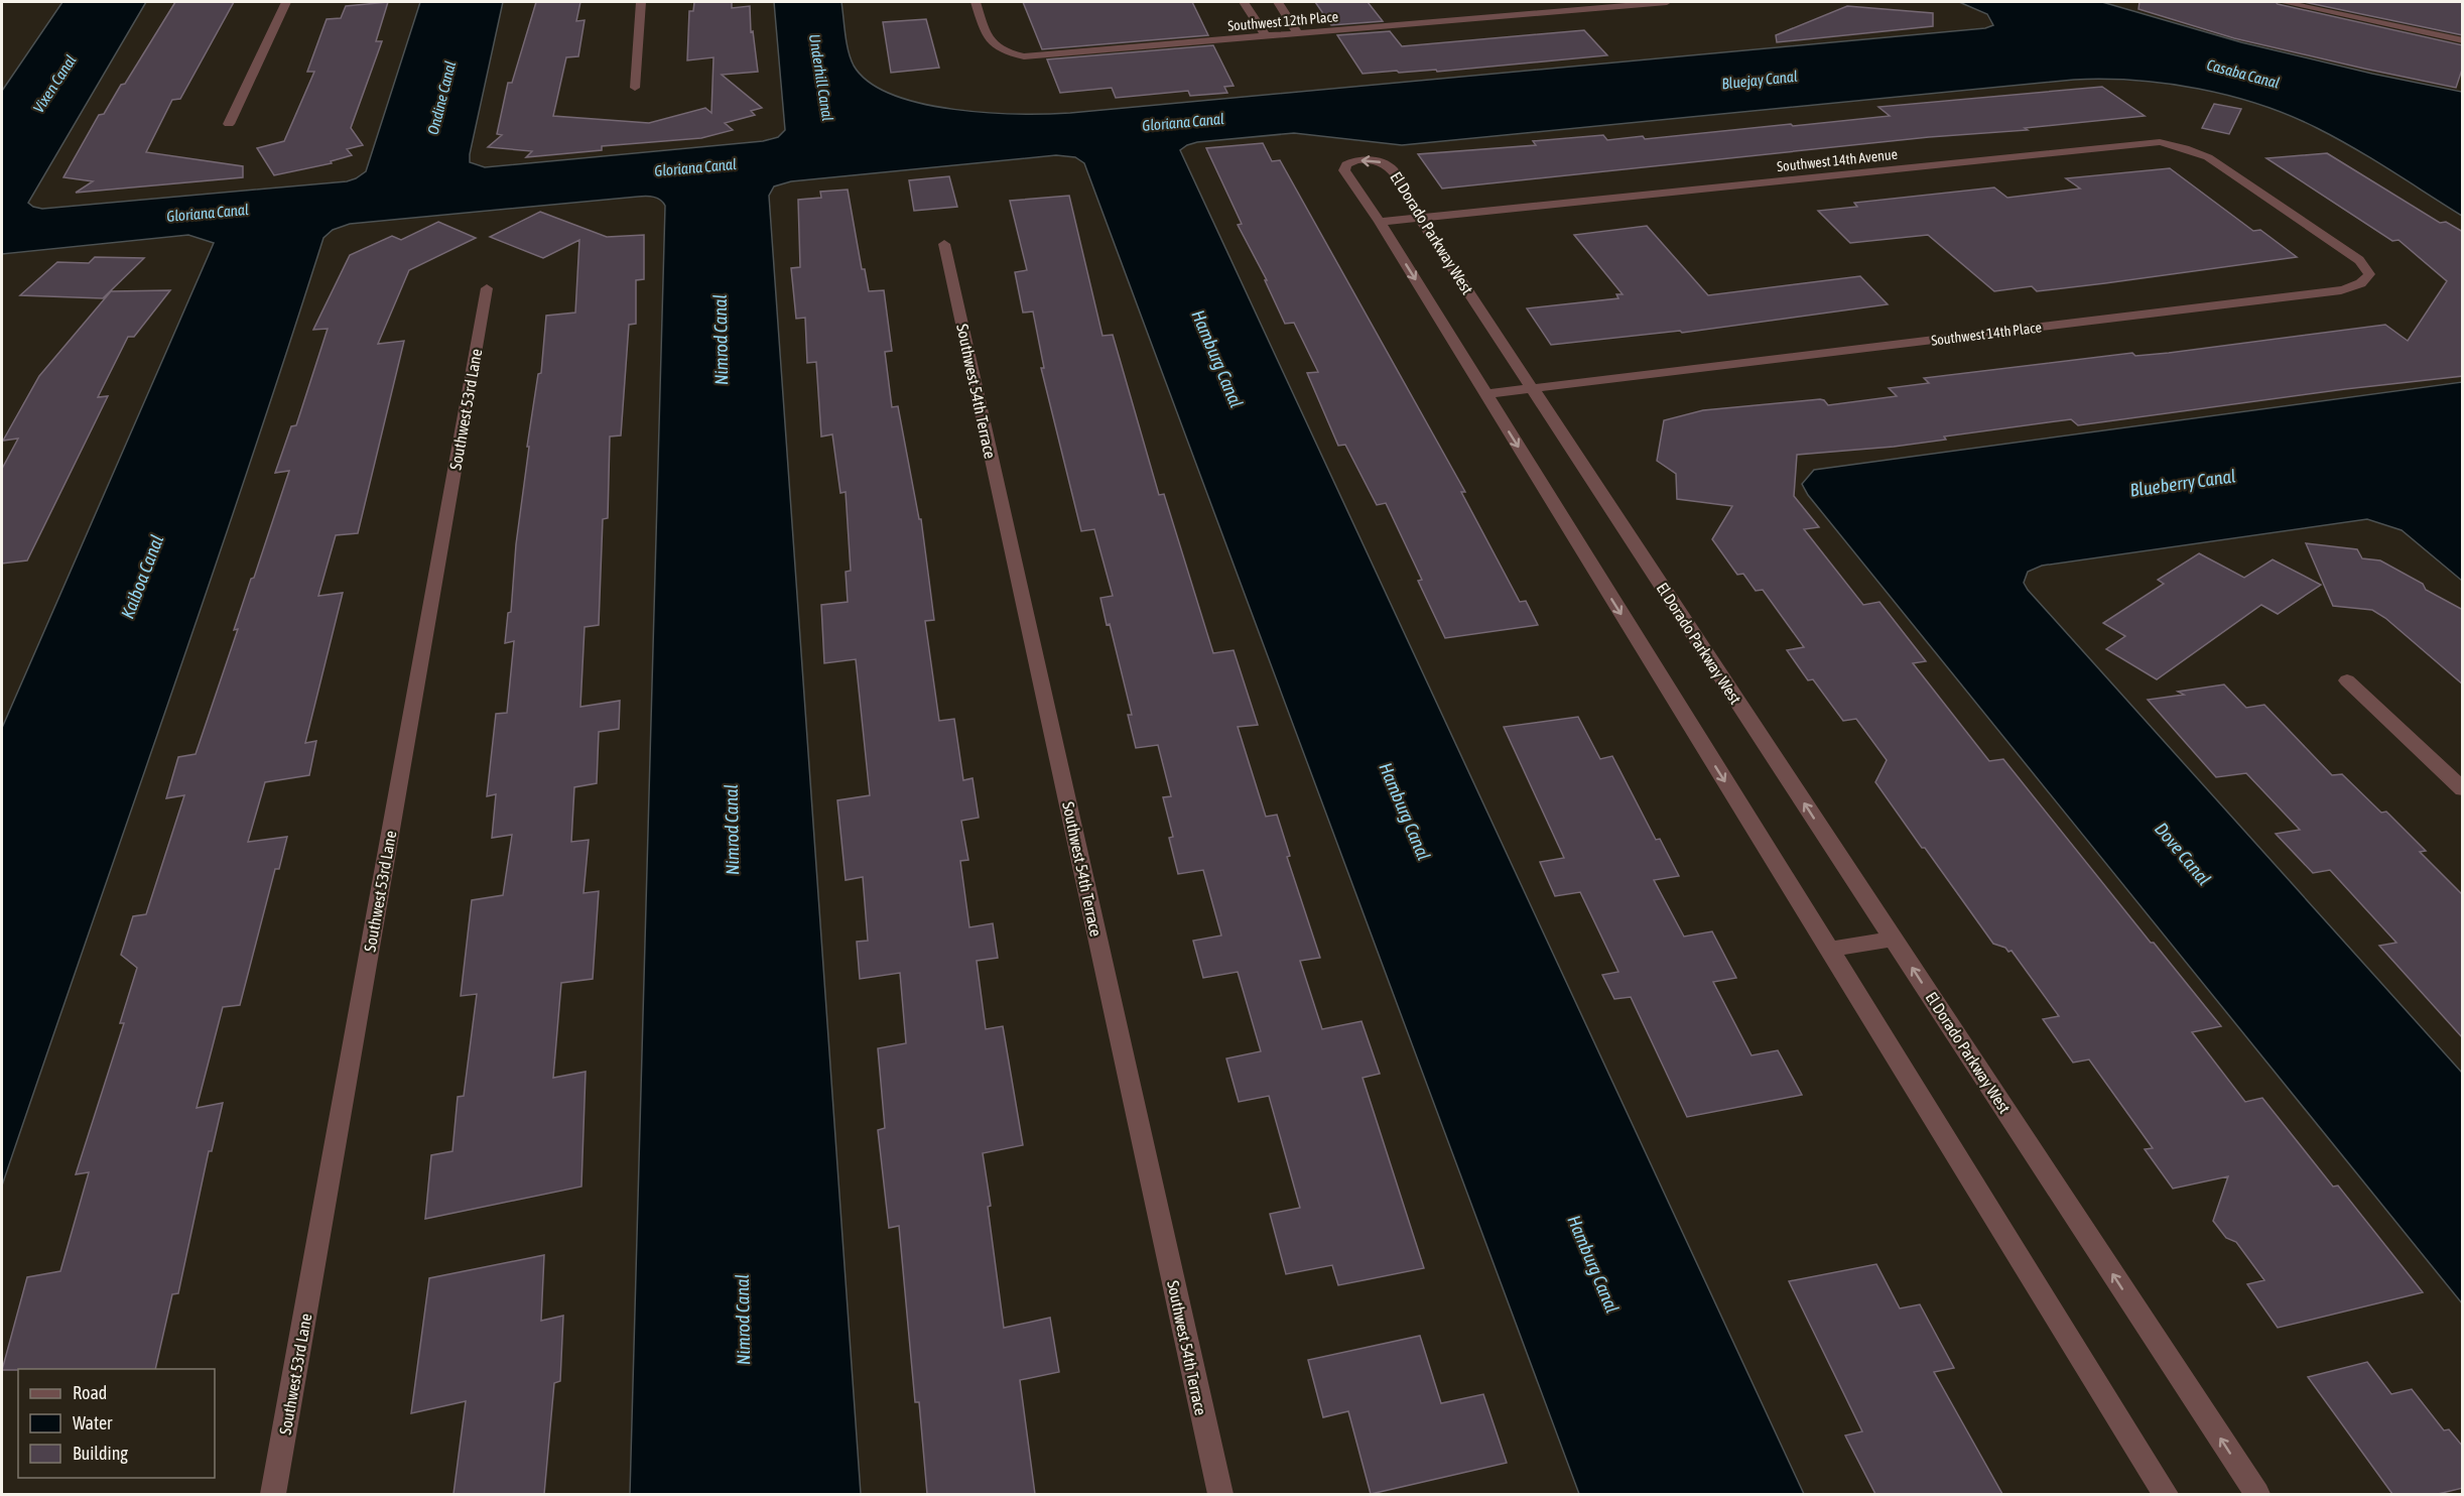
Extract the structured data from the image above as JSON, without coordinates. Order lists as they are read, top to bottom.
{
  "streets": {
    "street": [
      "Southwest 12th Place",
      "Southwest 14th Avenue",
      "El Dorado Parkway West",
      "Southwest 14th Place",
      "Southwest 54th Terrace",
      "Southwest 53rd Lane"
    ]
  },
  "crossings": [
    ["Southwest 14th Avenue", "El Dorado Parkway West"],
    ["Southwest 14th Avenue", "Southwest 14th Place"],
    ["El Dorado Parkway West", "Southwest 14th Place"]
  ],
  "water": [
    "Casaba Canal",
    "Underhill Canal",
    "Bluejay Canal",
    "Vixen Canal",
    "Ondine Canal",
    "Gloriana Canal",
    "Nimrod Canal",
    "Hamburg Canal",
    "Blueberry Canal",
    "Kaiboa Canal",
    "Dove Canal"
  ],
  "legend": ["Road", "Water", "Building"]
}
